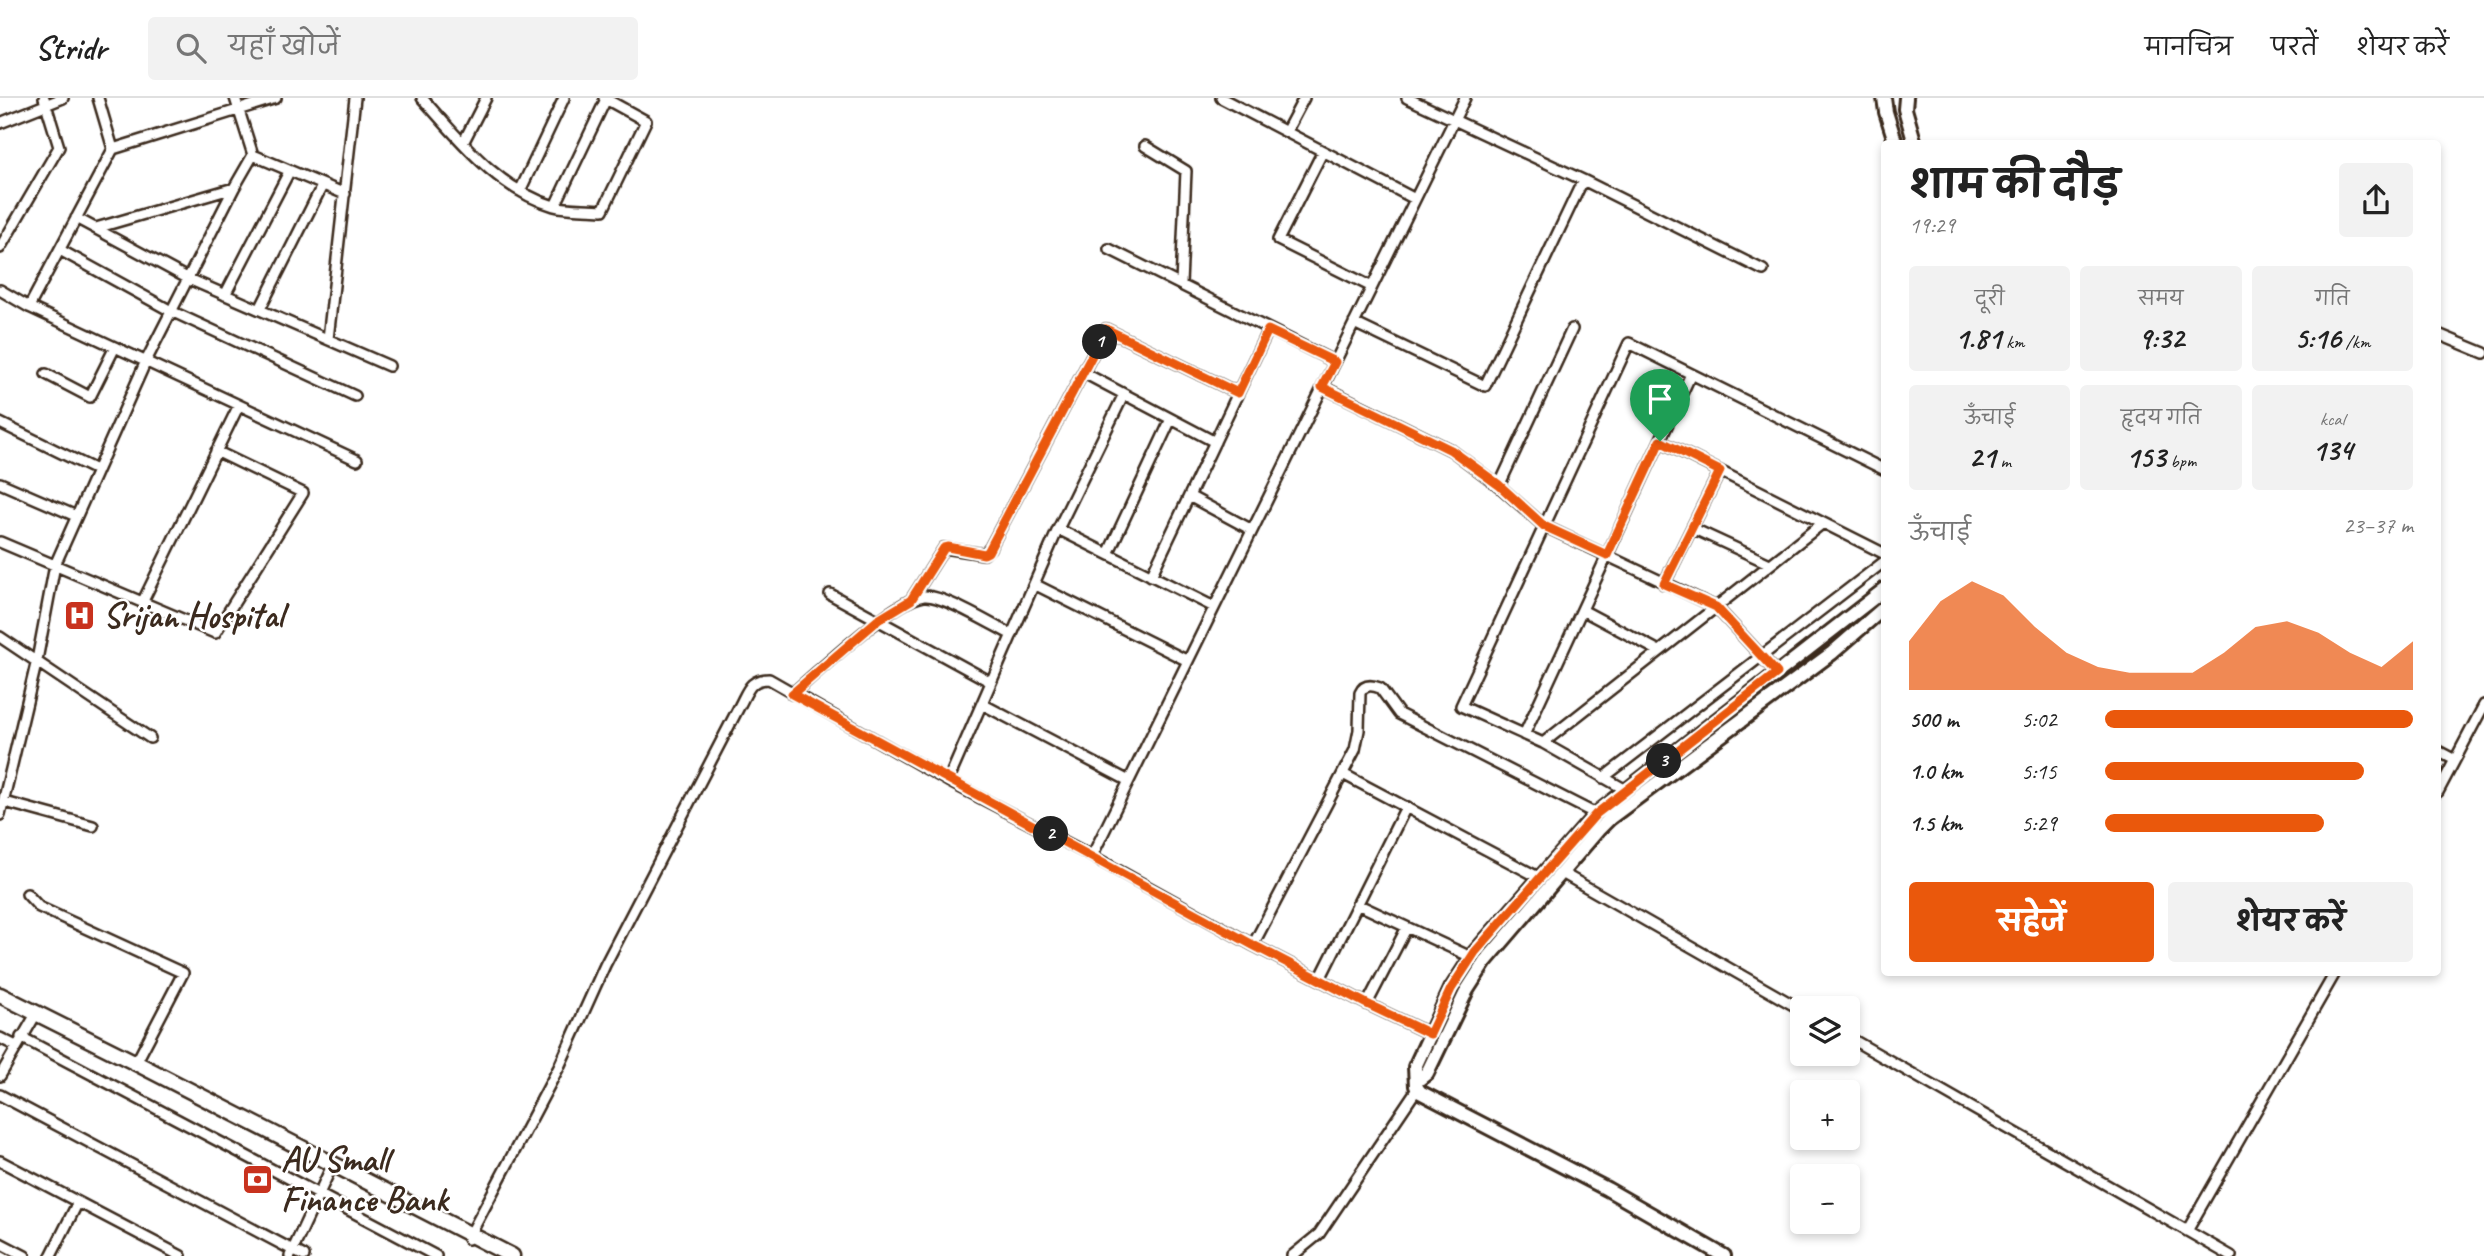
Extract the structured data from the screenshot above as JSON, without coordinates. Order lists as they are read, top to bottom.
{
  "places": {
    "hospital": ["Srijan Hospital"],
    "bank": ["AU Small Finance Bank"]
  },
  "page": {
    "header": "Stridr",
    "search": "यहाँ खोजें",
    "nav": ["मानचित्र", "परतें", "शेयर करें"],
    "heading": ["शाम की दौड़", "19:29"],
    "stats": [
      ["दूरी", "1.81 km"],
      ["समय", "9:32"],
      ["गति", "5:16 /km"],
      ["ऊँचाई", "21 m"],
      ["हृदय गति", "153 bpm"],
      ["kcal", "134"]
    ],
    "pins": ["1", "3", "2"],
    "chart": ["ऊँचाई", "23–37 m"],
    "list": [
      {
        "name": "500 m",
        "note": "5:02"
      },
      {
        "name": "1.0 km",
        "note": "5:15"
      },
      {
        "name": "1.5 km",
        "note": "5:29"
      }
    ],
    "buttons": ["सहेजें", "शेयर करें"],
    "map_buttons": ["+", "−"]
  }
}
